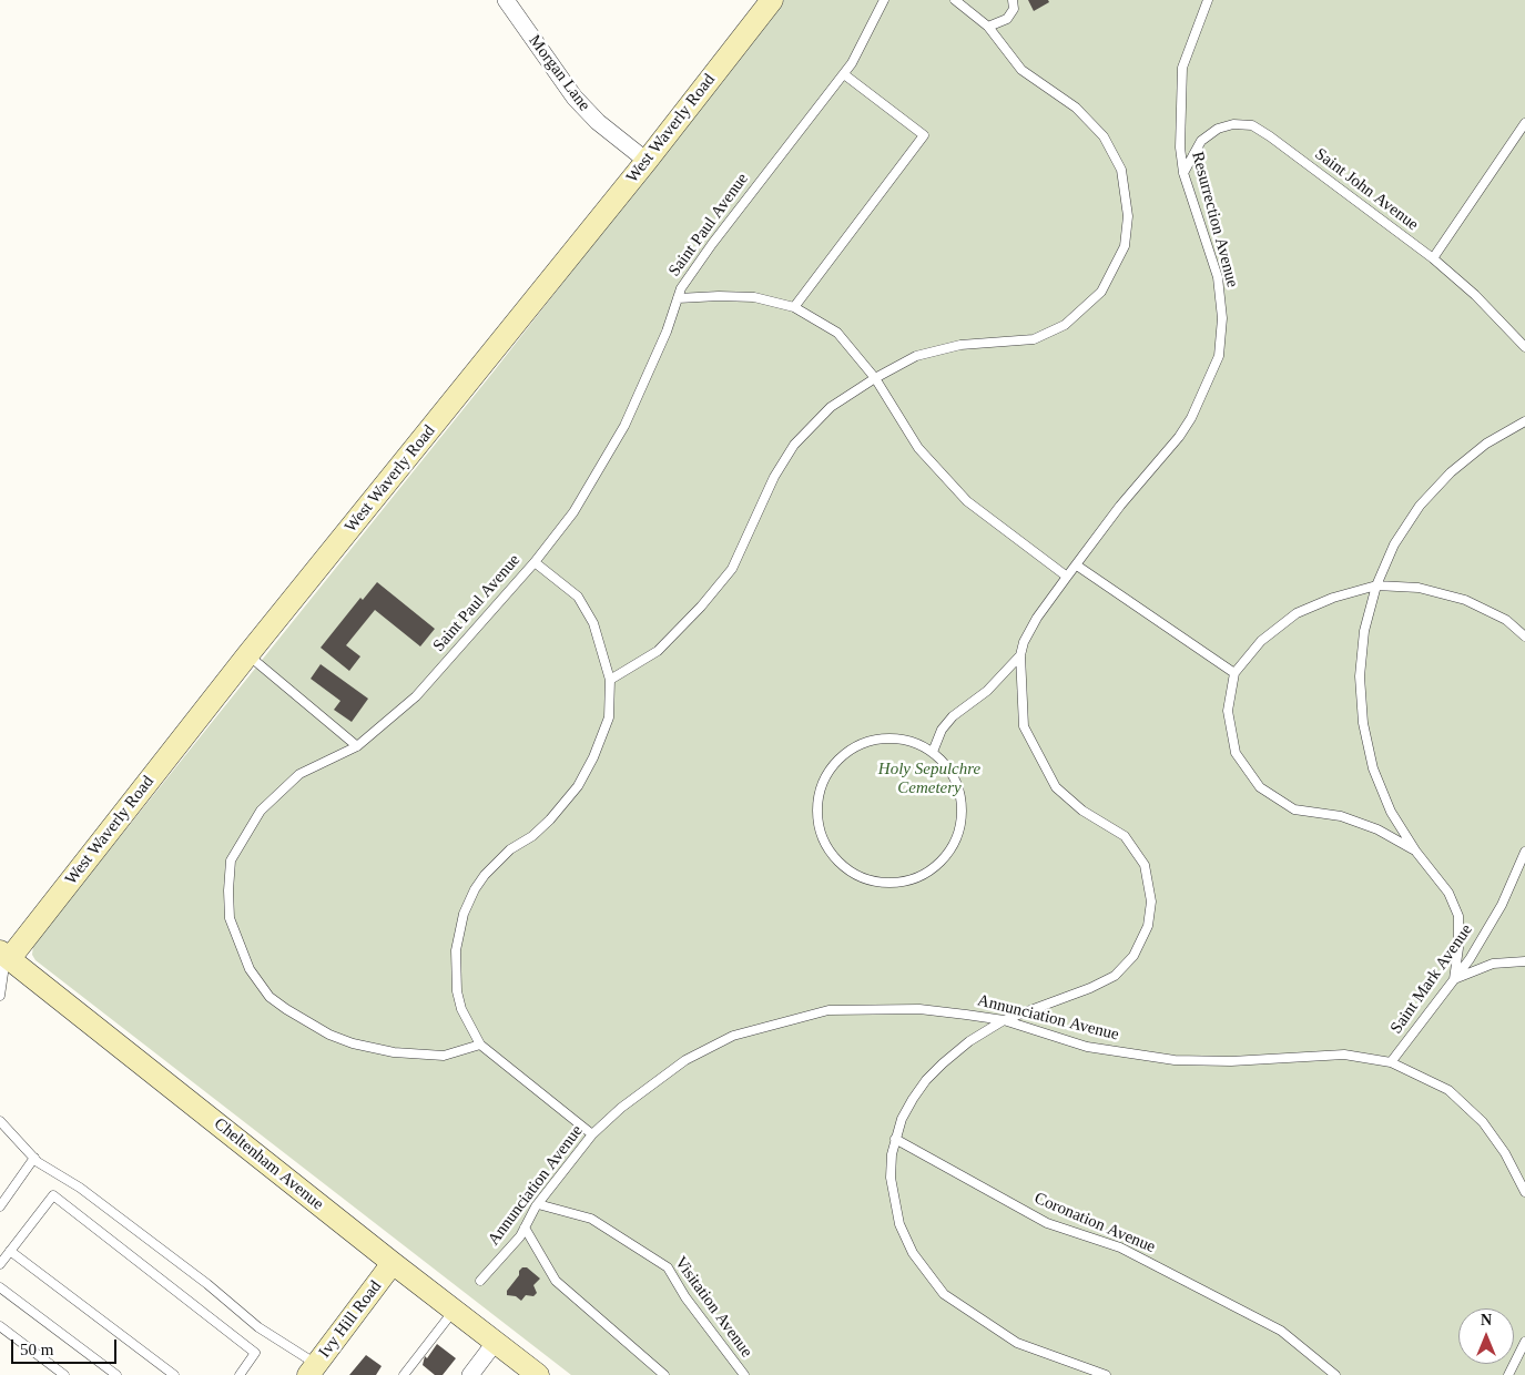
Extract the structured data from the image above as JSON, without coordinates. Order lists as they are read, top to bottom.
{
  "streets": {
    "street": [
      "Morgan Lane",
      "West Waverly Road",
      "Cheltenham Avenue",
      "Ivy Hill Road"
    ],
    "lane": [
      "Saint John Avenue",
      "Resurrection Avenue",
      "Saint Paul Avenue",
      "Saint Mark Avenue",
      "Annunciation Avenue",
      "Coronation Avenue",
      "Visitation Avenue"
    ]
  },
  "crossings": [
    ["Morgan Lane", "West Waverly Road"],
    ["West Waverly Road", "Cheltenham Avenue"],
    ["Saint John Avenue", "Resurrection Avenue"],
    ["Saint Mark Avenue", "Annunciation Avenue"],
    ["Annunciation Avenue", "Visitation Avenue"],
    ["Cheltenham Avenue", "Ivy Hill Road"]
  ],
  "parks": ["Holy Sepulchre Cemetery"],
  "scale_bar": "50 m",
  "north": "top"
}
